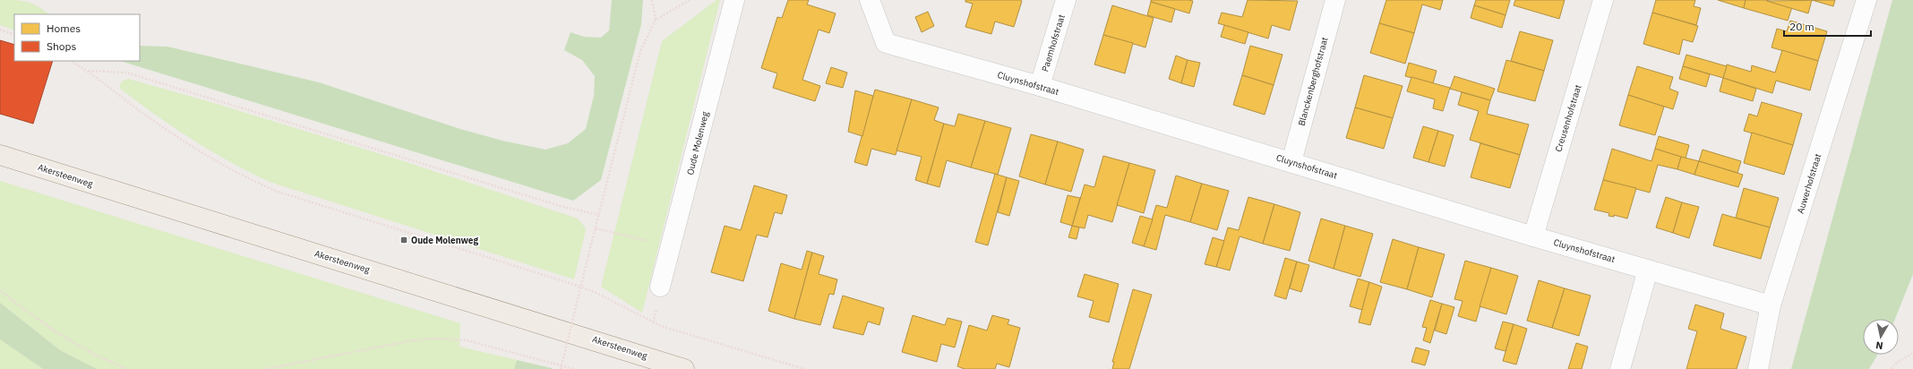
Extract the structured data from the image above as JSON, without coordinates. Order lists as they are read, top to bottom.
{
  "streets": {
    "main road": ["Akersteenweg"],
    "street": [
      "Paemhofstraat",
      "Blanckenberghofstraat",
      "Cluynshofstraat",
      "Creusenhofstraat",
      "Oude Molenweg",
      "Auwerhofstraat"
    ]
  },
  "crossings": [
    ["Paemhofstraat", "Cluynshofstraat"],
    ["Blanckenberghofstraat", "Cluynshofstraat"],
    ["Cluynshofstraat", "Creusenhofstraat"],
    ["Cluynshofstraat", "Auwerhofstraat"]
  ],
  "places": {
    "transit": ["Oude Molenweg"]
  },
  "legend": ["Homes", "Shops"],
  "scale_bar": "20 m",
  "north": "bottom"
}
